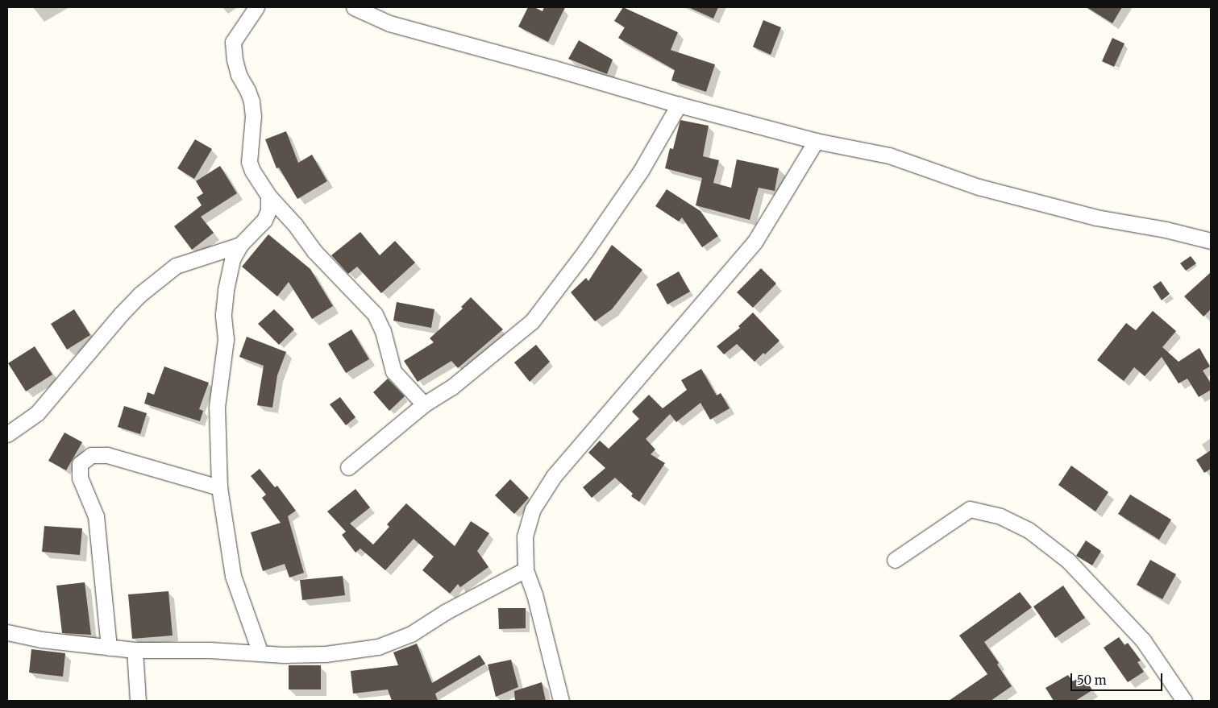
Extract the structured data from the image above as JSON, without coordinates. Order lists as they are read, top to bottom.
{
  "scale_bar": "50 m"
}
